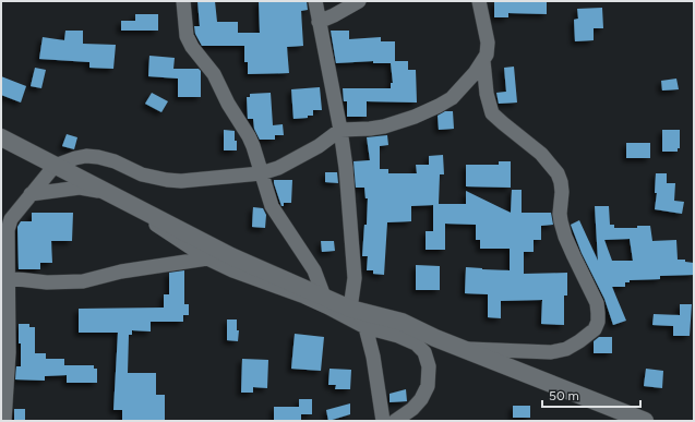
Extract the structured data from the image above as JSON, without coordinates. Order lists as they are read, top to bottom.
{
  "scale_bar": "50 m"
}
